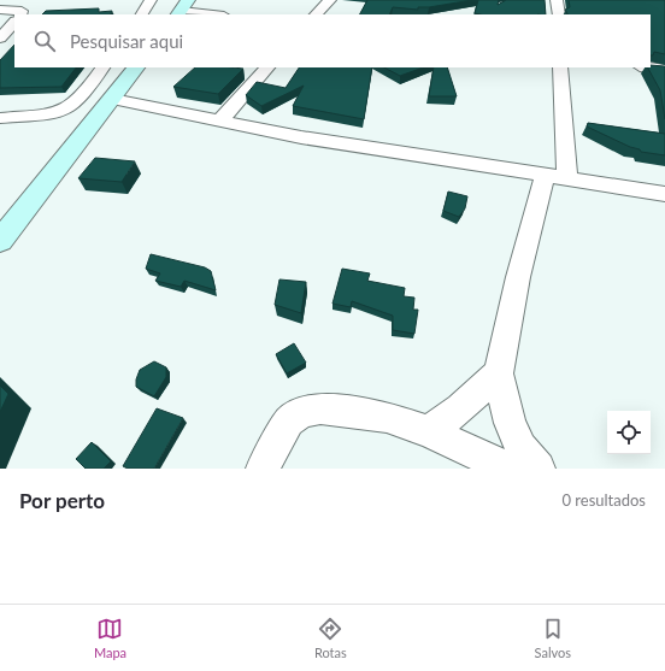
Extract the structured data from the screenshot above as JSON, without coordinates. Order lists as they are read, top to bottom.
{
  "page": {
    "search": "Pesquisar aqui",
    "heading": ["Por perto", "0 resultados"],
    "nav": ["Mapa", "Rotas", "Salvos"]
  }
}
